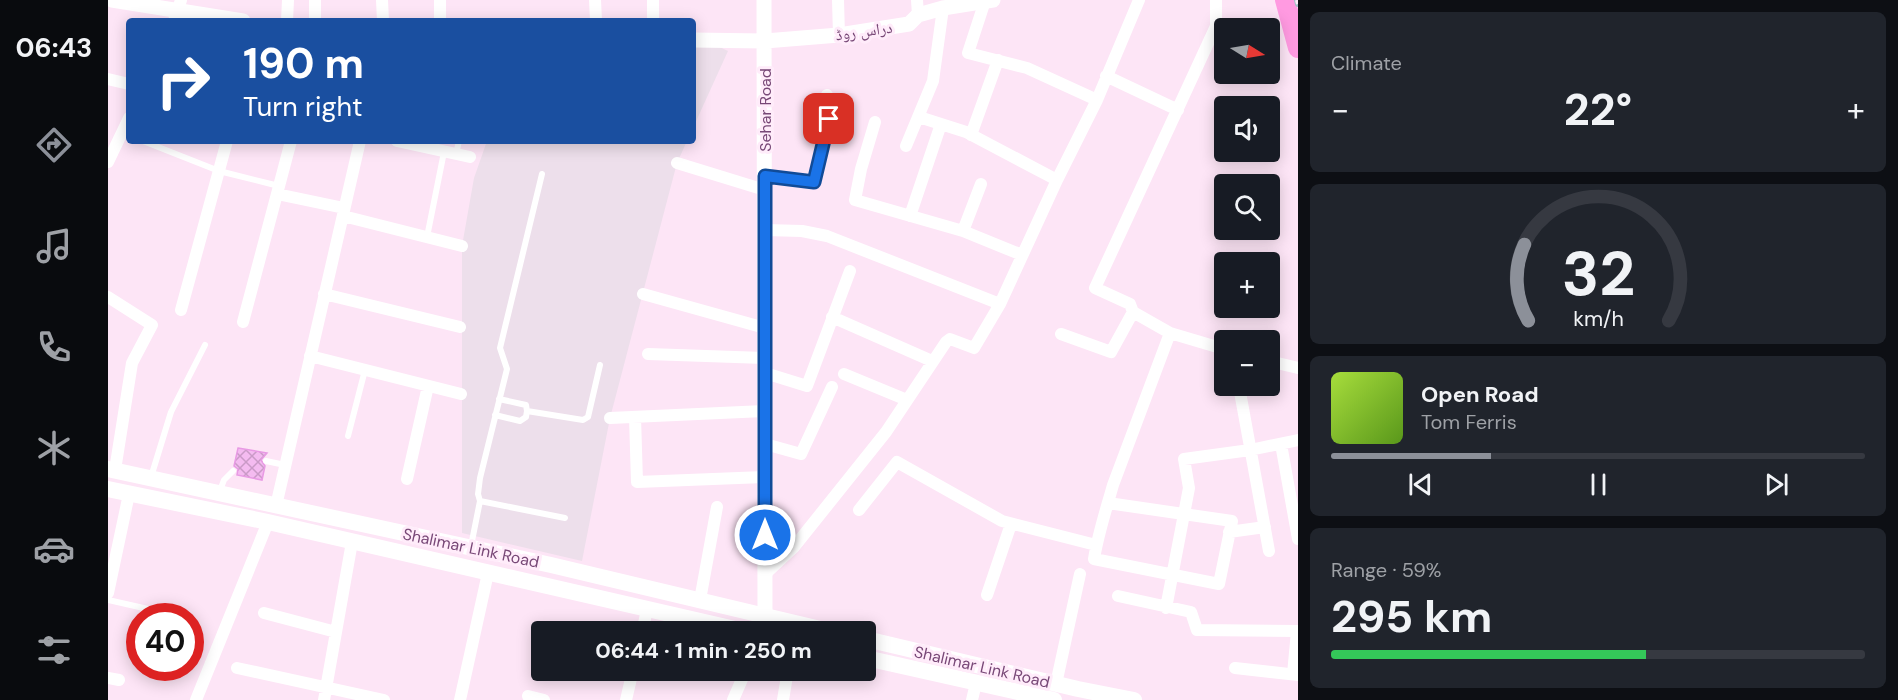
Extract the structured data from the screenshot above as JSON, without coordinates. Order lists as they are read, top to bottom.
{
  "streets": {
    "main road": ["Shalimar Link Road"],
    "street": ["دراس روڈ", "Sehar Road"]
  },
  "crossings": [
    ["دراس روڈ", "Sehar Road"],
    ["Sehar Road", "Shalimar Link Road"]
  ],
  "north": "right",
  "page": {
    "tabs": "06:43",
    "tile": [
      "Climate",
      ["Range · 59%", "295 km"]
    ],
    "map_buttons": ["+", "−"],
    "turn": ["190 m", "Turn right"],
    "heat": ["−", "22°", "+"],
    "song": ["Open Road", "Tom Ferris"],
    "limit": "40",
    "trip": "06:44 · 1 min · 250 m",
    "gauge": ["32", "km/h"]
  }
}
